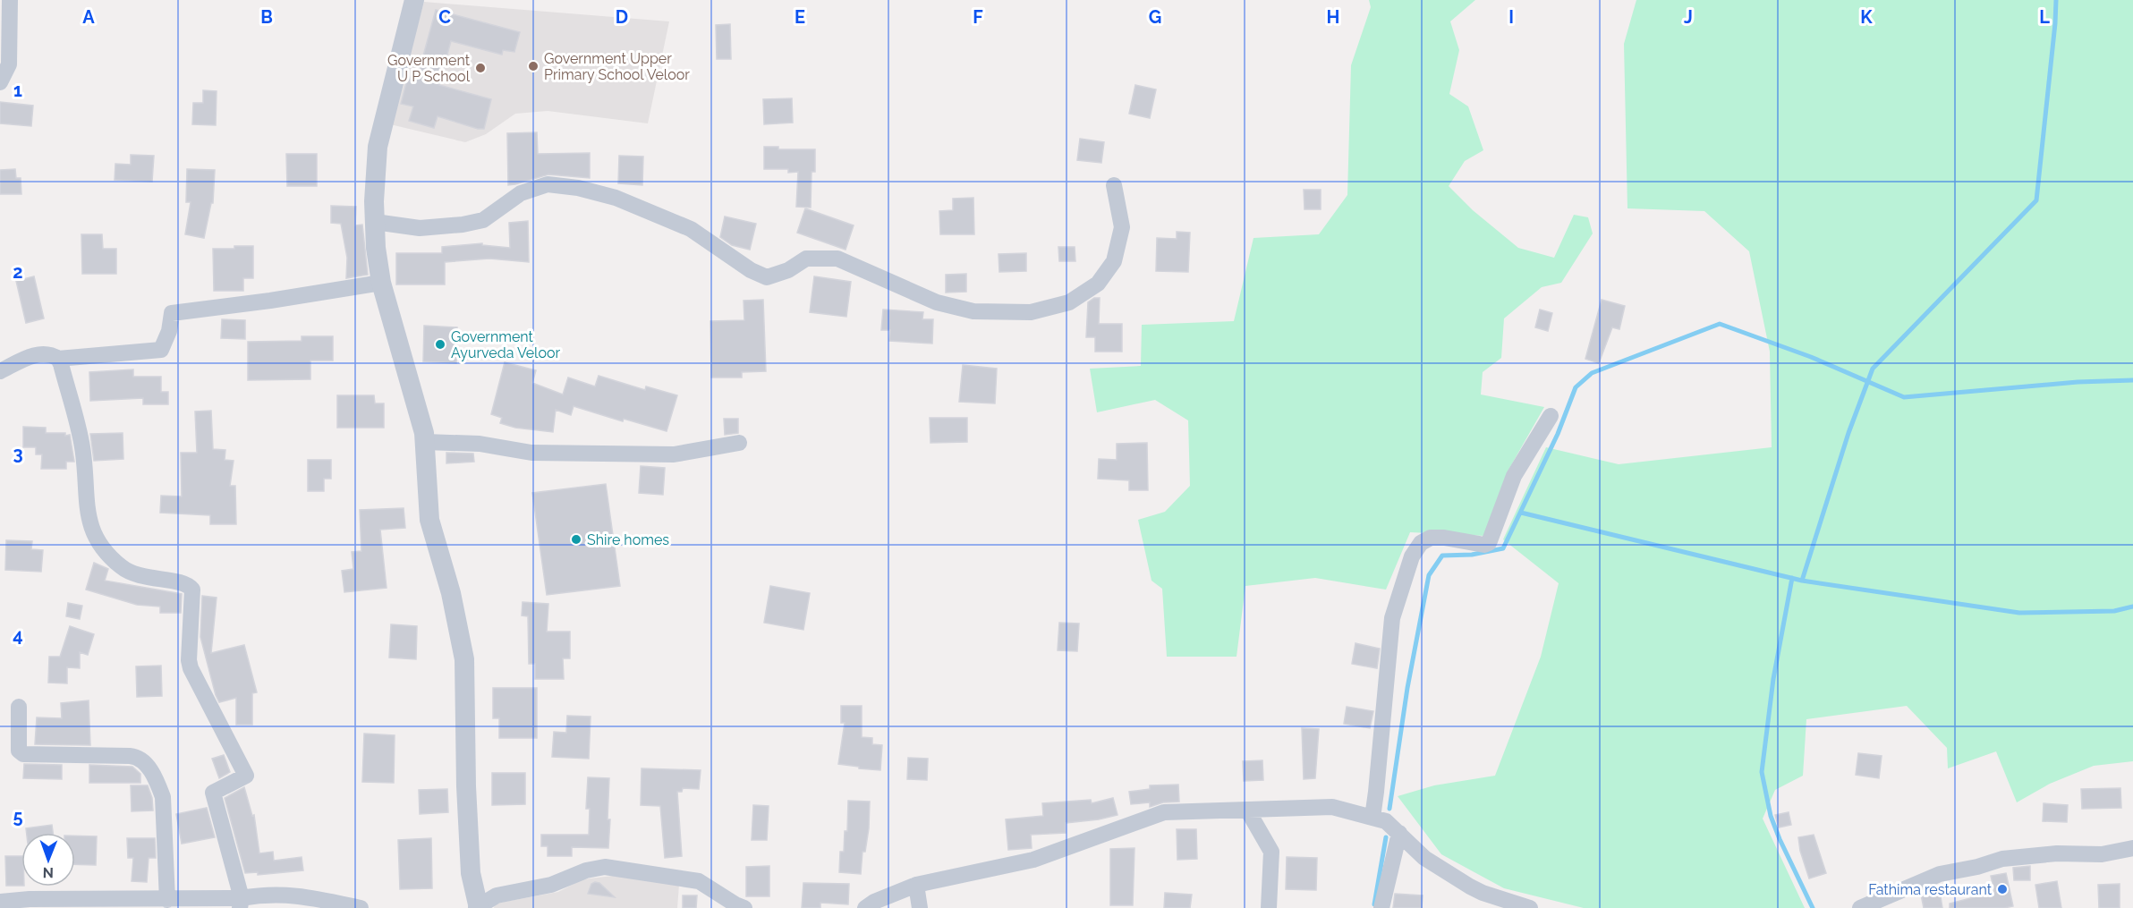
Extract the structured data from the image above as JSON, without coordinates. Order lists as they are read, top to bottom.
{
  "places": [
    "Government Upper Primary School Veloor",
    "Government U P School",
    "Government Ayurveda Veloor",
    "Shire homes",
    "Fathima restaurant"
  ],
  "north": "bottom",
  "grid": {
    "columns": [
      "A",
      "B",
      "C",
      "D",
      "E",
      "F",
      "G",
      "H",
      "I",
      "J",
      "K",
      "L"
    ],
    "rows": [
      "1",
      "2",
      "3",
      "4",
      "5"
    ]
  }
}
